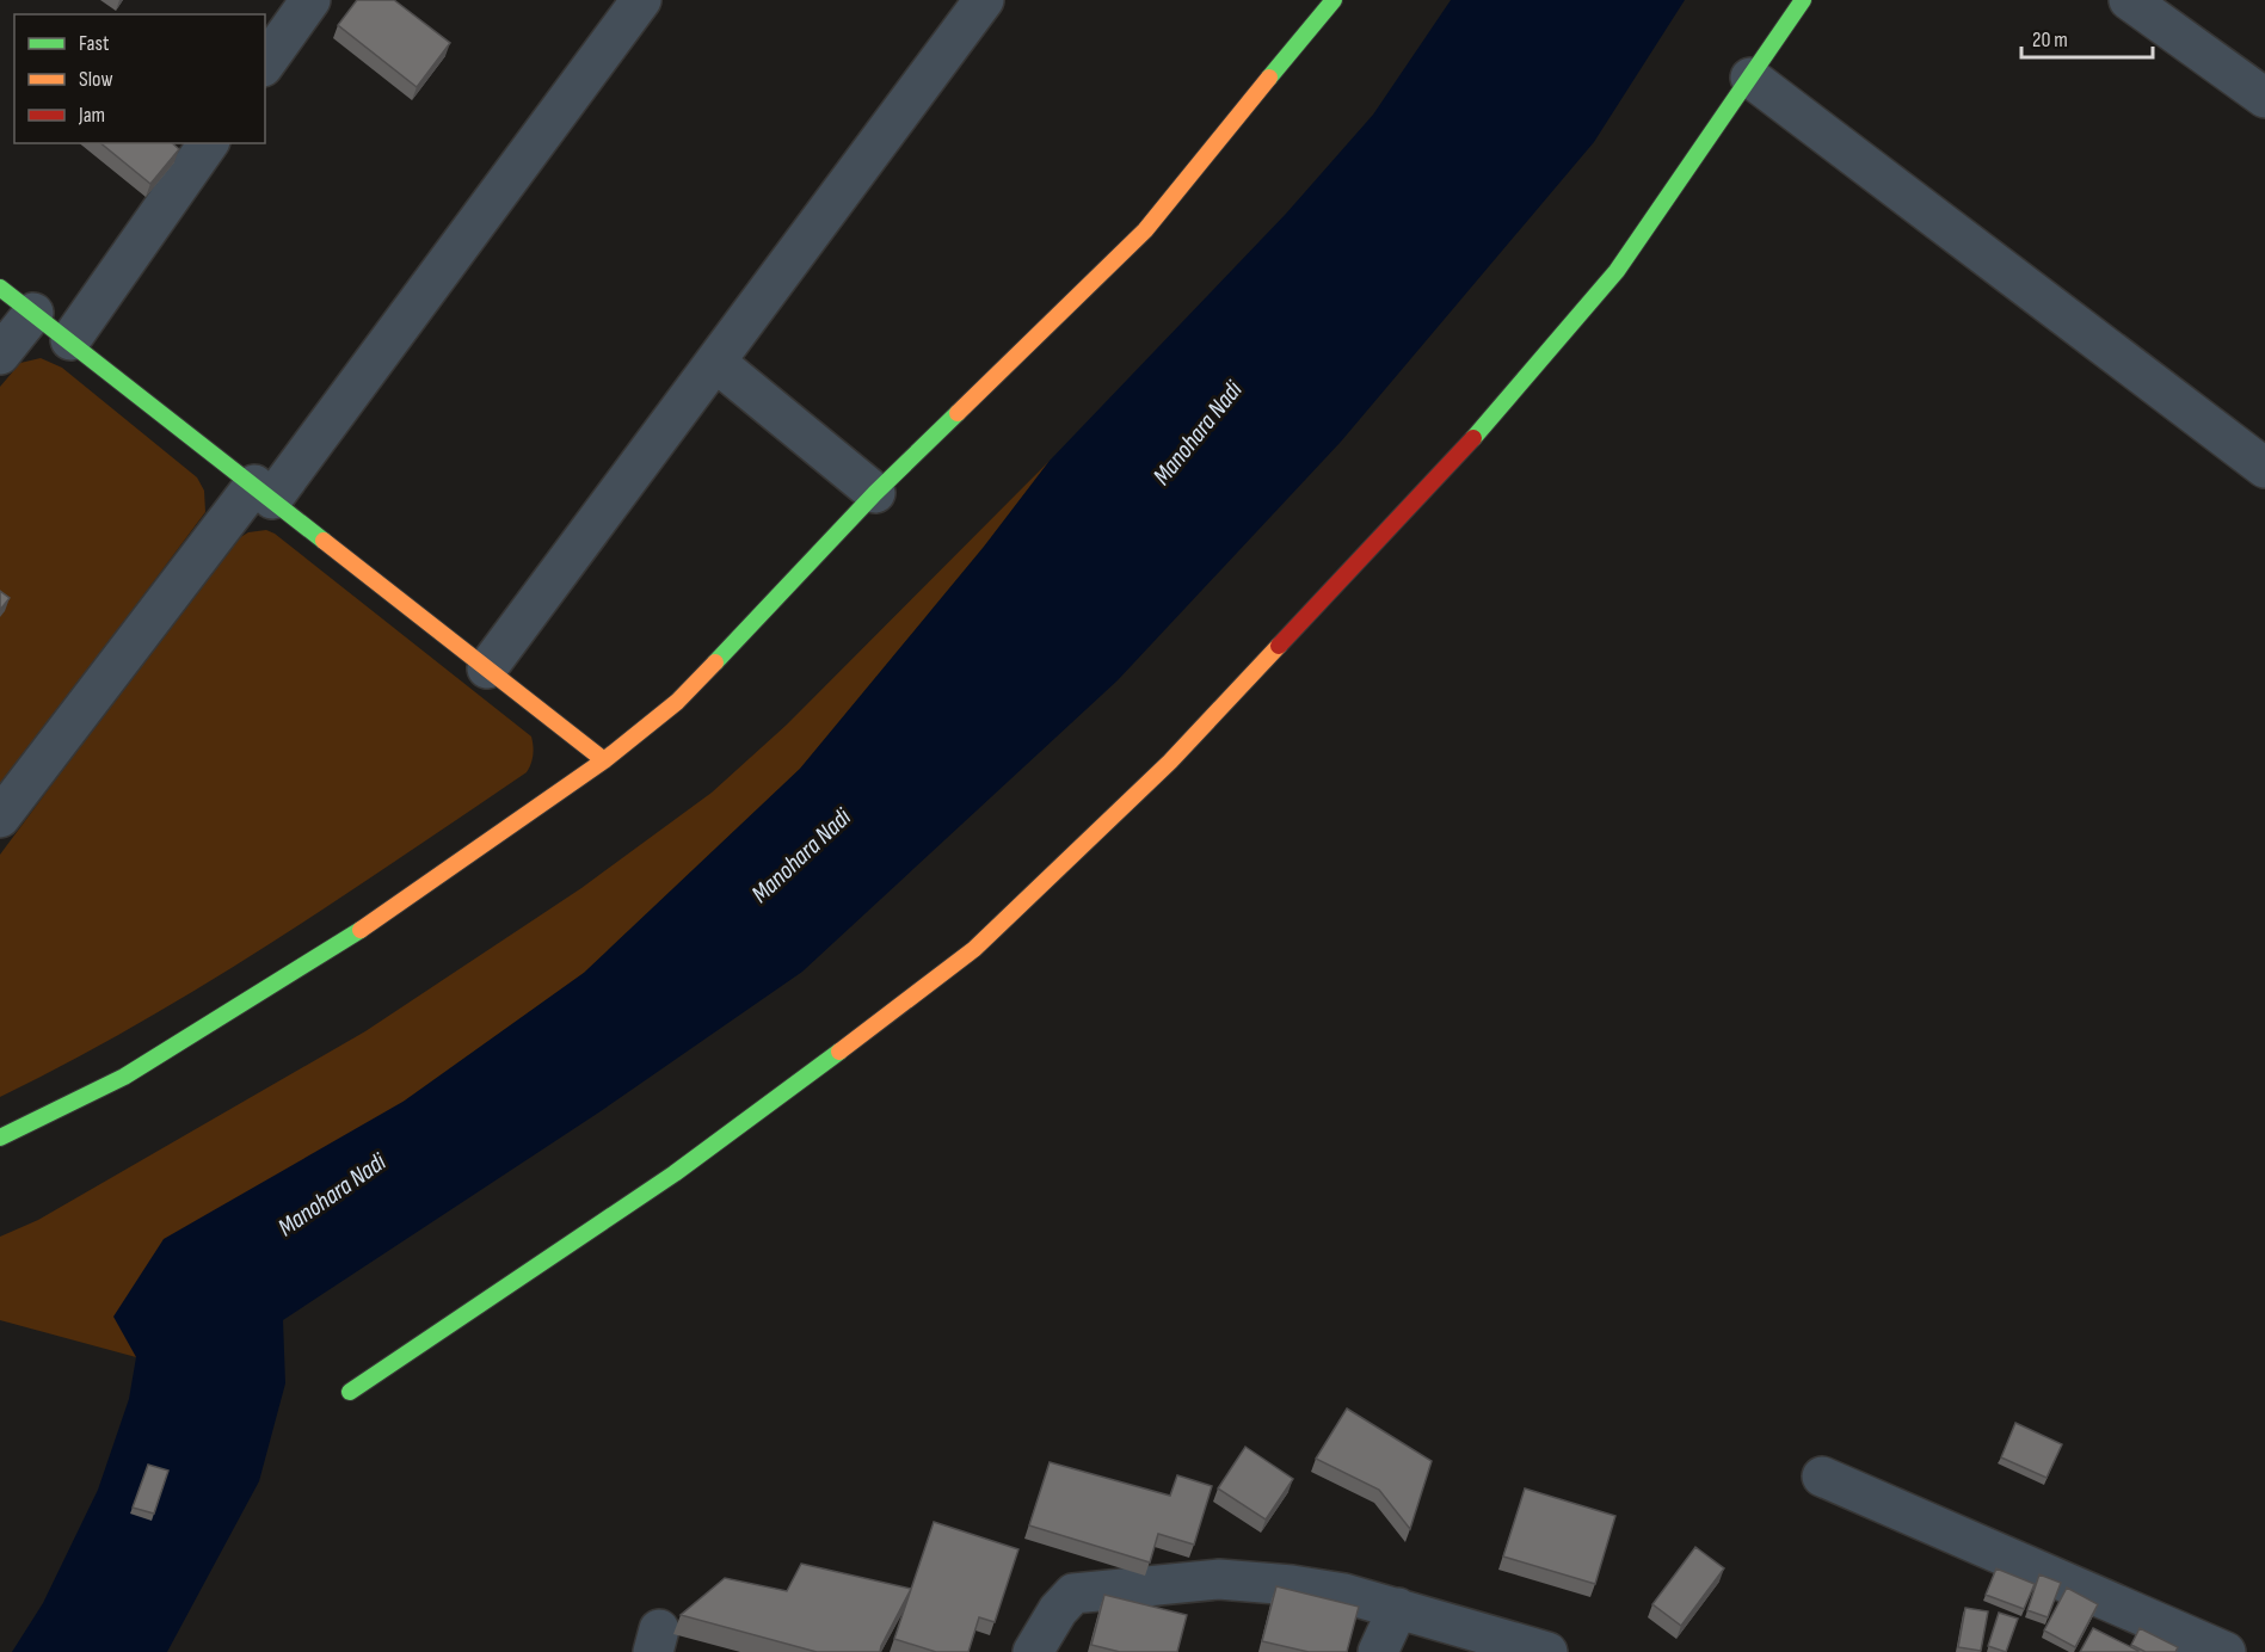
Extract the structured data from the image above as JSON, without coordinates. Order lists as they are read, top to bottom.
{
  "water": ["Manohara Nadi"],
  "legend": ["Fast", "Slow", "Jam"],
  "scale_bar": "20 m"
}
